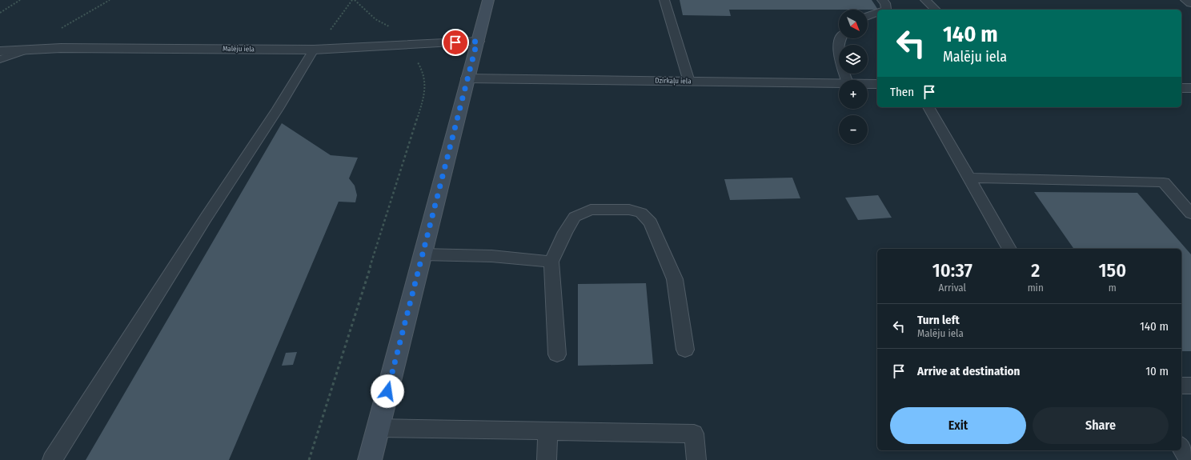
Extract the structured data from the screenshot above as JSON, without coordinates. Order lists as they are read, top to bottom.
{
  "streets": {
    "street": ["Malēju iela", "Dzirkaļu iela"]
  },
  "north": "bottom right",
  "page": {
    "map_buttons": ["+", "−"],
    "turn": ["140 m", "Malēju iela"],
    "then": "Then",
    "eta": [
      "10:37",
      "Arrival",
      "2",
      "min",
      "150",
      "m"
    ],
    "list": [
      {
        "name": "Turn left",
        "note": "Malēju iela",
        "value": "140 m"
      },
      {
        "name": "Arrive at destination",
        "value": "10 m"
      }
    ],
    "buttons": ["Exit", "Share"]
  }
}
